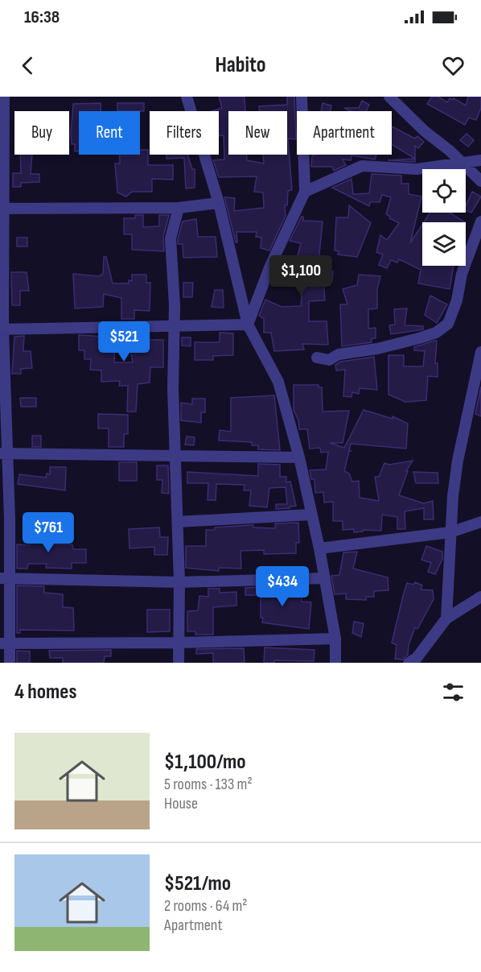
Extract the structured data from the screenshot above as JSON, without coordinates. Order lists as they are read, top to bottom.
{
  "page": {
    "status": "16:38",
    "header": "Habito",
    "chip": [
      "Buy",
      "Rent",
      "Filters",
      "New",
      "Apartment"
    ],
    "price": [
      "$1,100",
      "$521",
      "$761",
      "$434"
    ],
    "heading": "4 homes",
    "list": [
      {
        "name": "$1,100/mo",
        "note": "5 rooms · 133 m² · House"
      },
      {
        "name": "$521/mo",
        "note": "2 rooms · 64 m² · Apartment"
      }
    ]
  }
}
